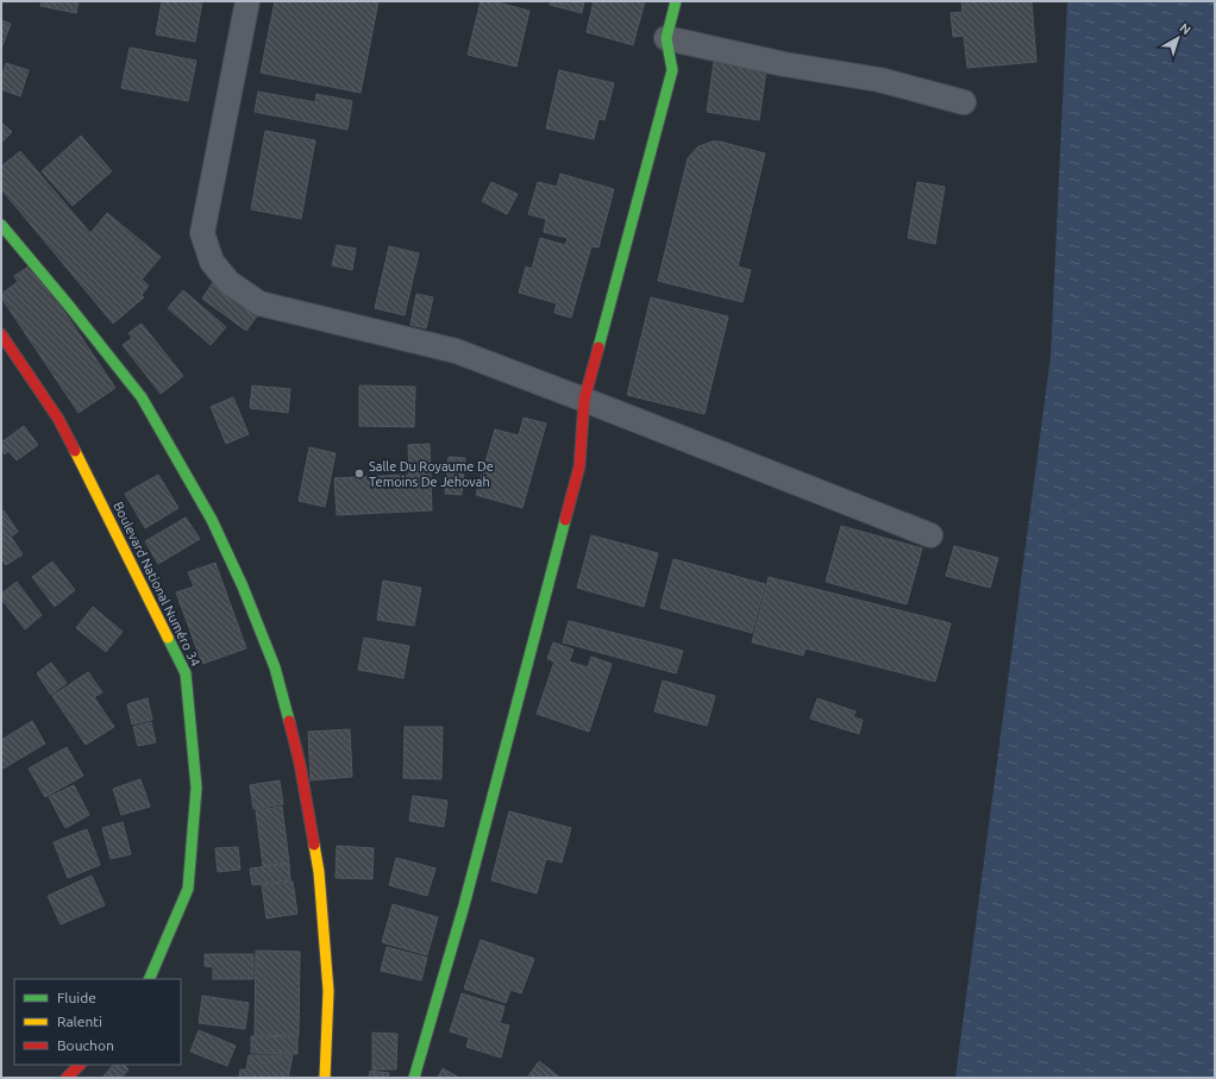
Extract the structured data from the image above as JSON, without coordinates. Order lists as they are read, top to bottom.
{
  "streets": {
    "main road": ["Boulevard National Numéro 34"]
  },
  "places": ["Salle Du Royaume De Temoins De Jehovah"],
  "legend": ["Fluide", "Ralenti", "Bouchon"],
  "north": "top right"
}
